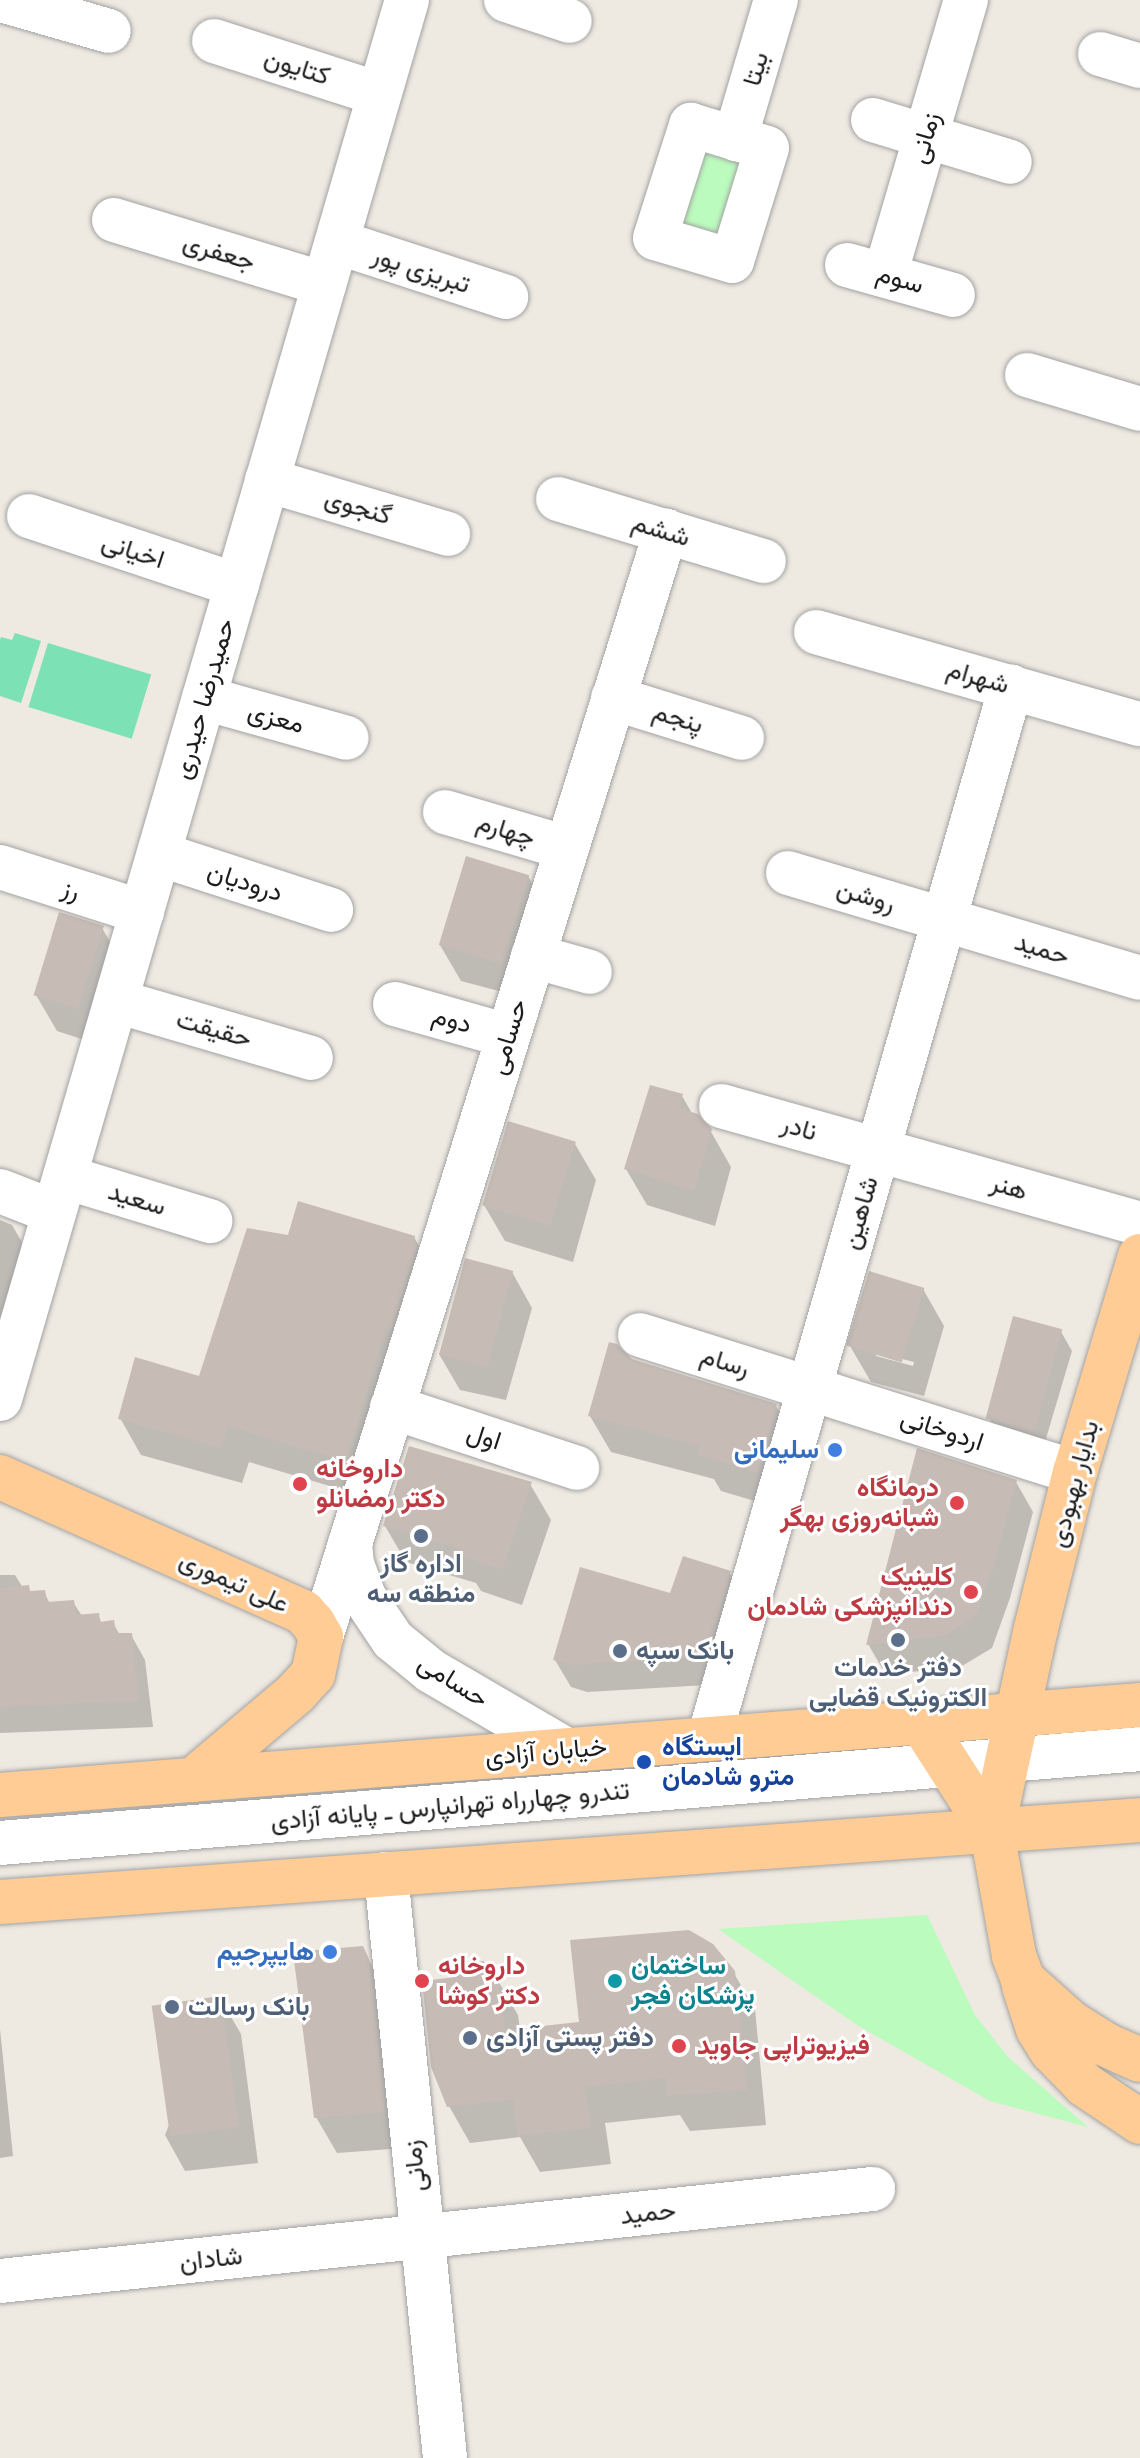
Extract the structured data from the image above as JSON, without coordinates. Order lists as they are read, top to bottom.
{
  "streets": {
    "main road": ["بدایار بهبودی", "علی تیموری", "خیابان آزادی"],
    "street": [
      "کتایون",
      "بیتا",
      "زمانی",
      "جعفری",
      "تبریزی‌ پور",
      "سوم",
      "گنجوی",
      "ششم",
      "اخیانی",
      "شهرام",
      "حمیدرضا حیدری",
      "معزی",
      "پنجم",
      "چهارم",
      "درودیان",
      "رز",
      "روشن",
      "حمید",
      "دوم",
      "حقیقت",
      "حسامی",
      "نادر",
      "هنر",
      "سعید",
      "شاهین",
      "رسام",
      "اردوخانی",
      "اول",
      "تندرو چهارراه تهرانپارس ـ پایانه آزادی",
      "شادان"
    ]
  },
  "crossings": [
    ["کتایون", "حمیدرضا حیدری"],
    ["زمانی", "سوم"],
    ["زمانی", "حمید"],
    ["زمانی", "شادان"],
    ["جعفری", "حمیدرضا حیدری"],
    ["تبریزی‌ پور", "حمیدرضا حیدری"],
    ["گنجوی", "حمیدرضا حیدری"],
    ["ششم", "حسامی"],
    ["اخیانی", "حمیدرضا حیدری"],
    ["شهرام", "شاهین"],
    ["حمیدرضا حیدری", "معزی"],
    ["حمیدرضا حیدری", "درودیان"],
    ["حمیدرضا حیدری", "رز"],
    ["حمیدرضا حیدری", "حقیقت"],
    ["حمیدرضا حیدری", "سعید"],
    ["پنجم", "حسامی"],
    ["چهارم", "حسامی"],
    ["روشن", "حمید"],
    ["روشن", "شاهین"],
    ["حمید", "شاهین"],
    ["حمید", "شادان"],
    ["دوم", "حسامی"],
    ["حسامی", "اول"],
    ["حسامی", "علی تیموری"],
    ["حسامی", "خیابان آزادی"],
    ["نادر", "هنر"],
    ["نادر", "شاهین"],
    ["هنر", "شاهین"],
    ["شاهین", "رسام"],
    ["شاهین", "اردوخانی"],
    ["شاهین", "خیابان آزادی"],
    ["رسام", "اردوخانی"],
    ["اردوخانی", "بدایار بهبودی"],
    ["بدایار بهبودی", "خیابان آزادی"],
    ["بدایار بهبودی", "تندرو چهارراه تهرانپارس ـ پایانه آزادی"]
  ],
  "places": [
    "سلیمانی",
    "داروخانه دکتر رمضانلو",
    "درمانگاه شبانه‌روزی بهگر",
    "اداره گاز منطقه سه",
    "کلینیک دندانپزشکی شادمان",
    "دفتر خدمات الکترونیک قضایی",
    "بانک سپه",
    "ایستگاه مترو شادمان",
    "هایپرجیم",
    "داروخانه دکتر کوشا",
    "ساختمان پزشکان فجر",
    "بانک رسالت",
    "دفتر پستی آزادی",
    "فیزیوتراپی جاوید"
  ]
}
